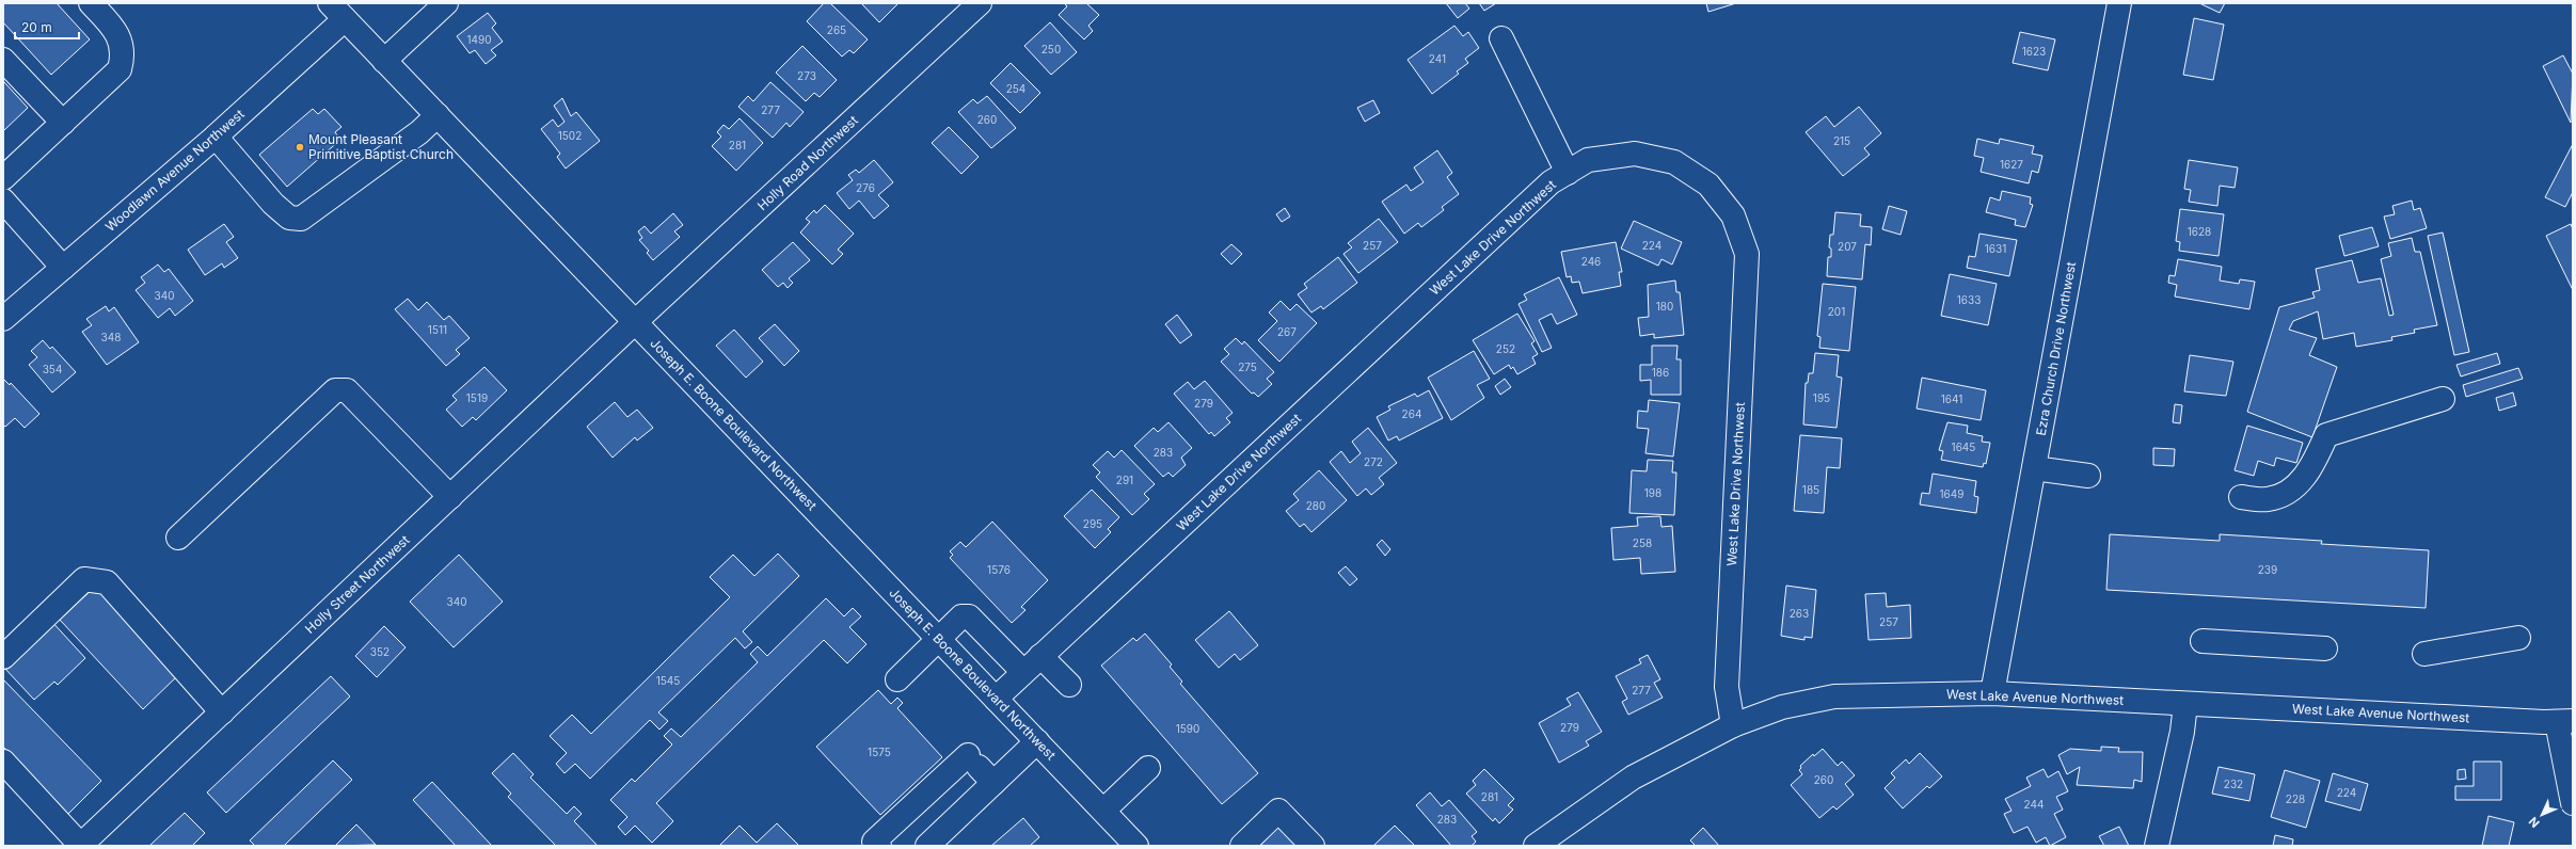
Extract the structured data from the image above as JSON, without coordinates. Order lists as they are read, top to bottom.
{
  "streets": {
    "street": [
      "Holly Road Northwest",
      "Woodlawn Avenue Northwest",
      "West Lake Drive Northwest",
      "Ezra Church Drive Northwest",
      "Joseph E. Boone Boulevard Northwest",
      "Holly Street Northwest",
      "West Lake Avenue Northwest"
    ]
  },
  "crossings": [
    ["Holly Road Northwest", "Joseph E. Boone Boulevard Northwest"],
    ["Holly Road Northwest", "Holly Street Northwest"],
    ["Woodlawn Avenue Northwest", "Joseph E. Boone Boulevard Northwest"],
    ["West Lake Drive Northwest", "Joseph E. Boone Boulevard Northwest"],
    ["West Lake Drive Northwest", "West Lake Avenue Northwest"],
    ["Ezra Church Drive Northwest", "West Lake Avenue Northwest"],
    ["Joseph E. Boone Boulevard Northwest", "Holly Street Northwest"]
  ],
  "places": ["Mount Pleasant Primitive Baptist Church"],
  "house_numbers": [
    "265",
    "1490",
    "250",
    "1623",
    "241",
    "273",
    "254",
    "277",
    "260",
    "1502",
    "215",
    "281",
    "1627",
    "276",
    "1628",
    "257",
    "224",
    "207",
    "1631",
    "246",
    "340",
    "1633",
    "180",
    "201",
    "1511",
    "267",
    "348",
    "252",
    "275",
    "354",
    "186",
    "1519",
    "195",
    "1641",
    "279",
    "264",
    "1645",
    "283",
    "272",
    "291",
    "185",
    "198",
    "1649",
    "280",
    "295",
    "258",
    "1576",
    "239",
    "340",
    "263",
    "257",
    "352",
    "1545",
    "277",
    "279",
    "1590",
    "1575",
    "260",
    "232",
    "224",
    "281",
    "228",
    "244",
    "283"
  ],
  "scale_bar": "20 m",
  "north": "bottom left"
}
